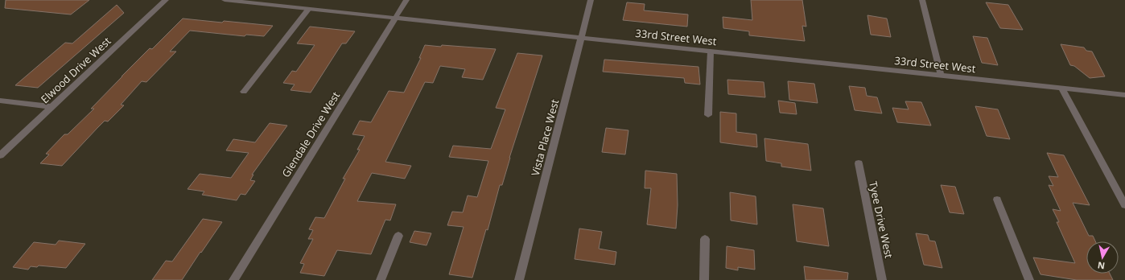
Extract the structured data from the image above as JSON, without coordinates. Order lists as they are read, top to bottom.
{
  "streets": {
    "street": [
      "33rd Street West",
      "Elwood Drive West",
      "Glendale Drive West",
      "Vista Place West",
      "Tyee Drive West"
    ]
  },
  "crossings": [
    ["33rd Street West", "Glendale Drive West"],
    ["33rd Street West", "Vista Place West"]
  ],
  "north": "bottom"
}
